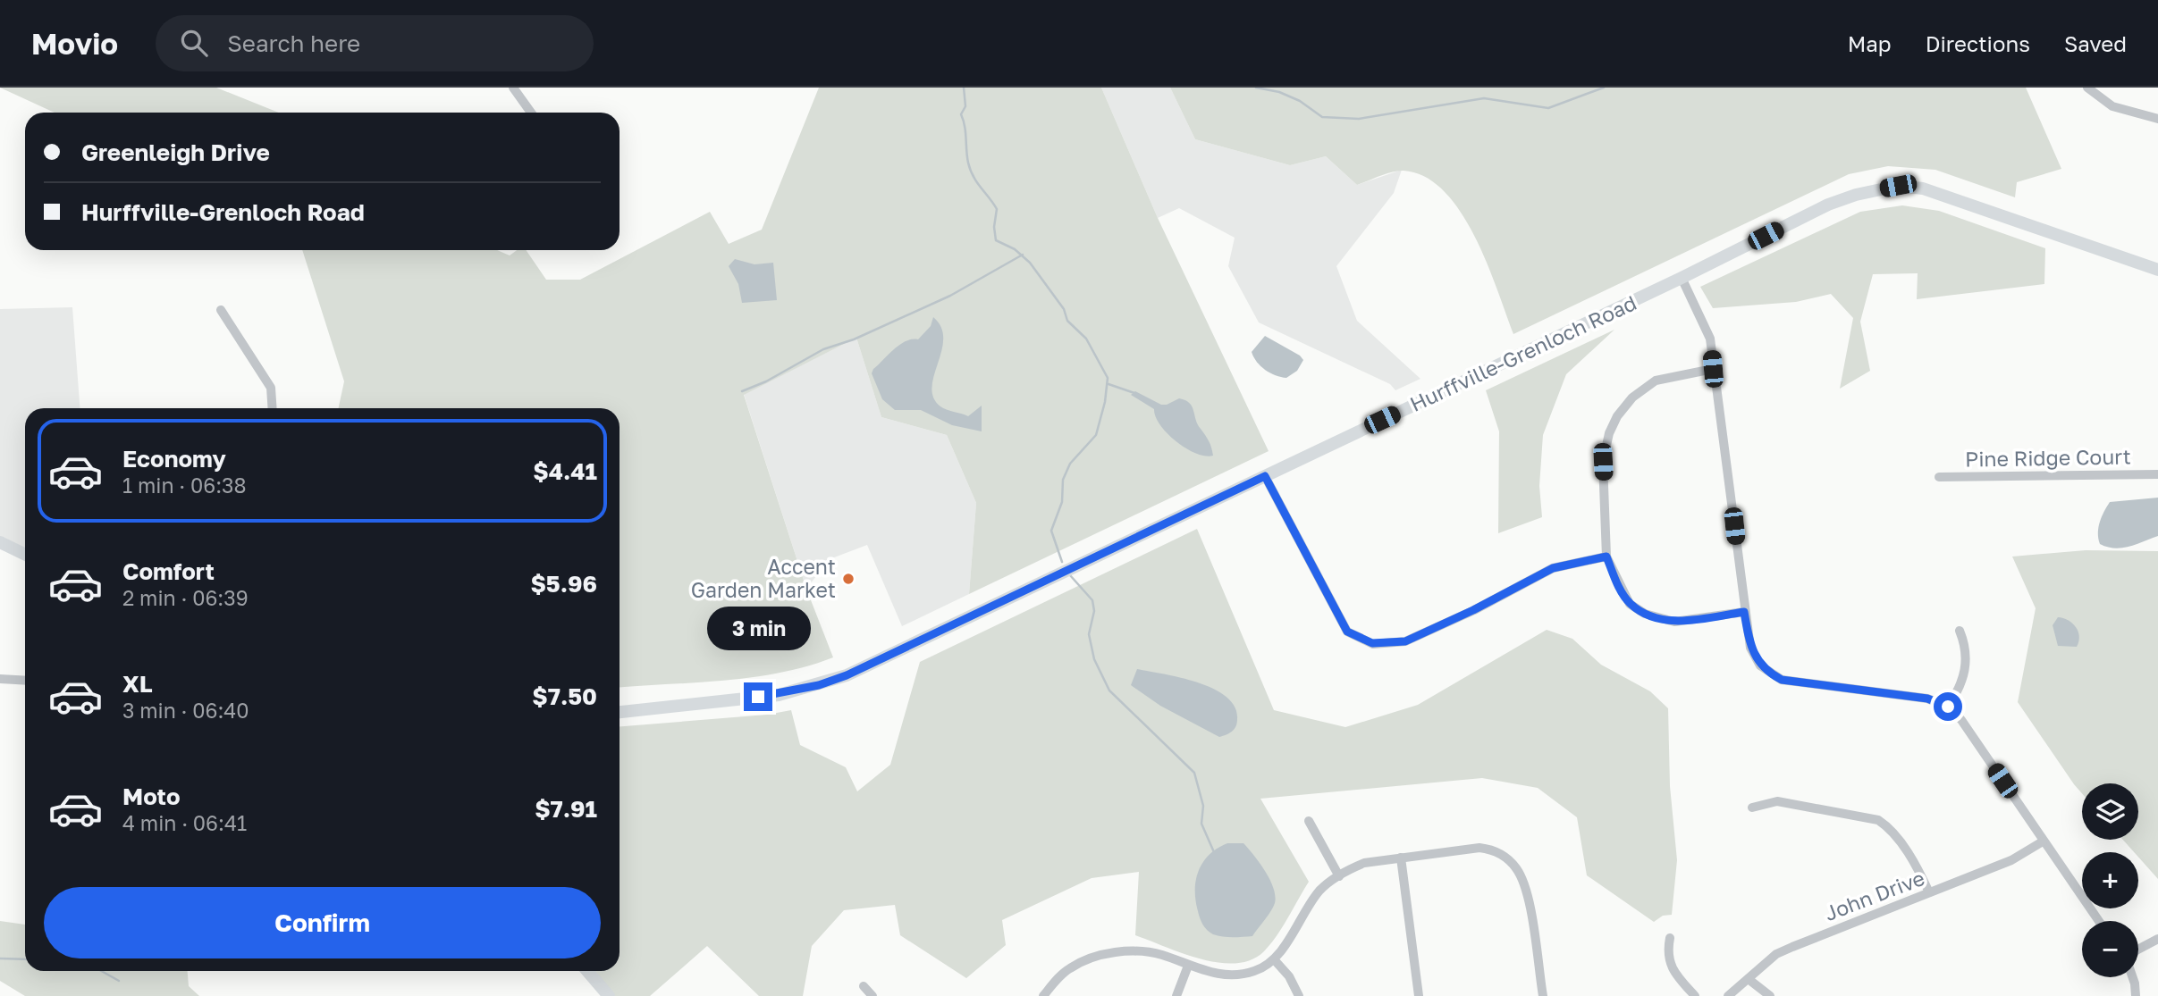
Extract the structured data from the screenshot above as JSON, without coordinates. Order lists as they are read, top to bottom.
{
  "streets": {
    "main road": ["Hurffville-Grenloch Road"],
    "street": ["Pine Ridge Court", "John Drive"]
  },
  "places": ["Accent Garden Market"],
  "page": {
    "header": "Movio",
    "search": "Search here",
    "nav": ["Map", "Directions", "Saved"],
    "banner": ["Greenleigh Drive", "Hurffville-Grenloch Road"],
    "list": [
      {
        "name": "Economy",
        "note": "1 min · 06:38",
        "value": "$4.41"
      },
      {
        "name": "Comfort",
        "note": "2 min · 06:39",
        "value": "$5.96"
      },
      {
        "name": "XL",
        "note": "3 min · 06:40",
        "value": "$7.50"
      },
      {
        "name": "Moto",
        "note": "4 min · 06:41",
        "value": "$7.91"
      }
    ],
    "bubble": "3 min",
    "map_buttons": ["+", "−"],
    "buttons": "Confirm"
  }
}
